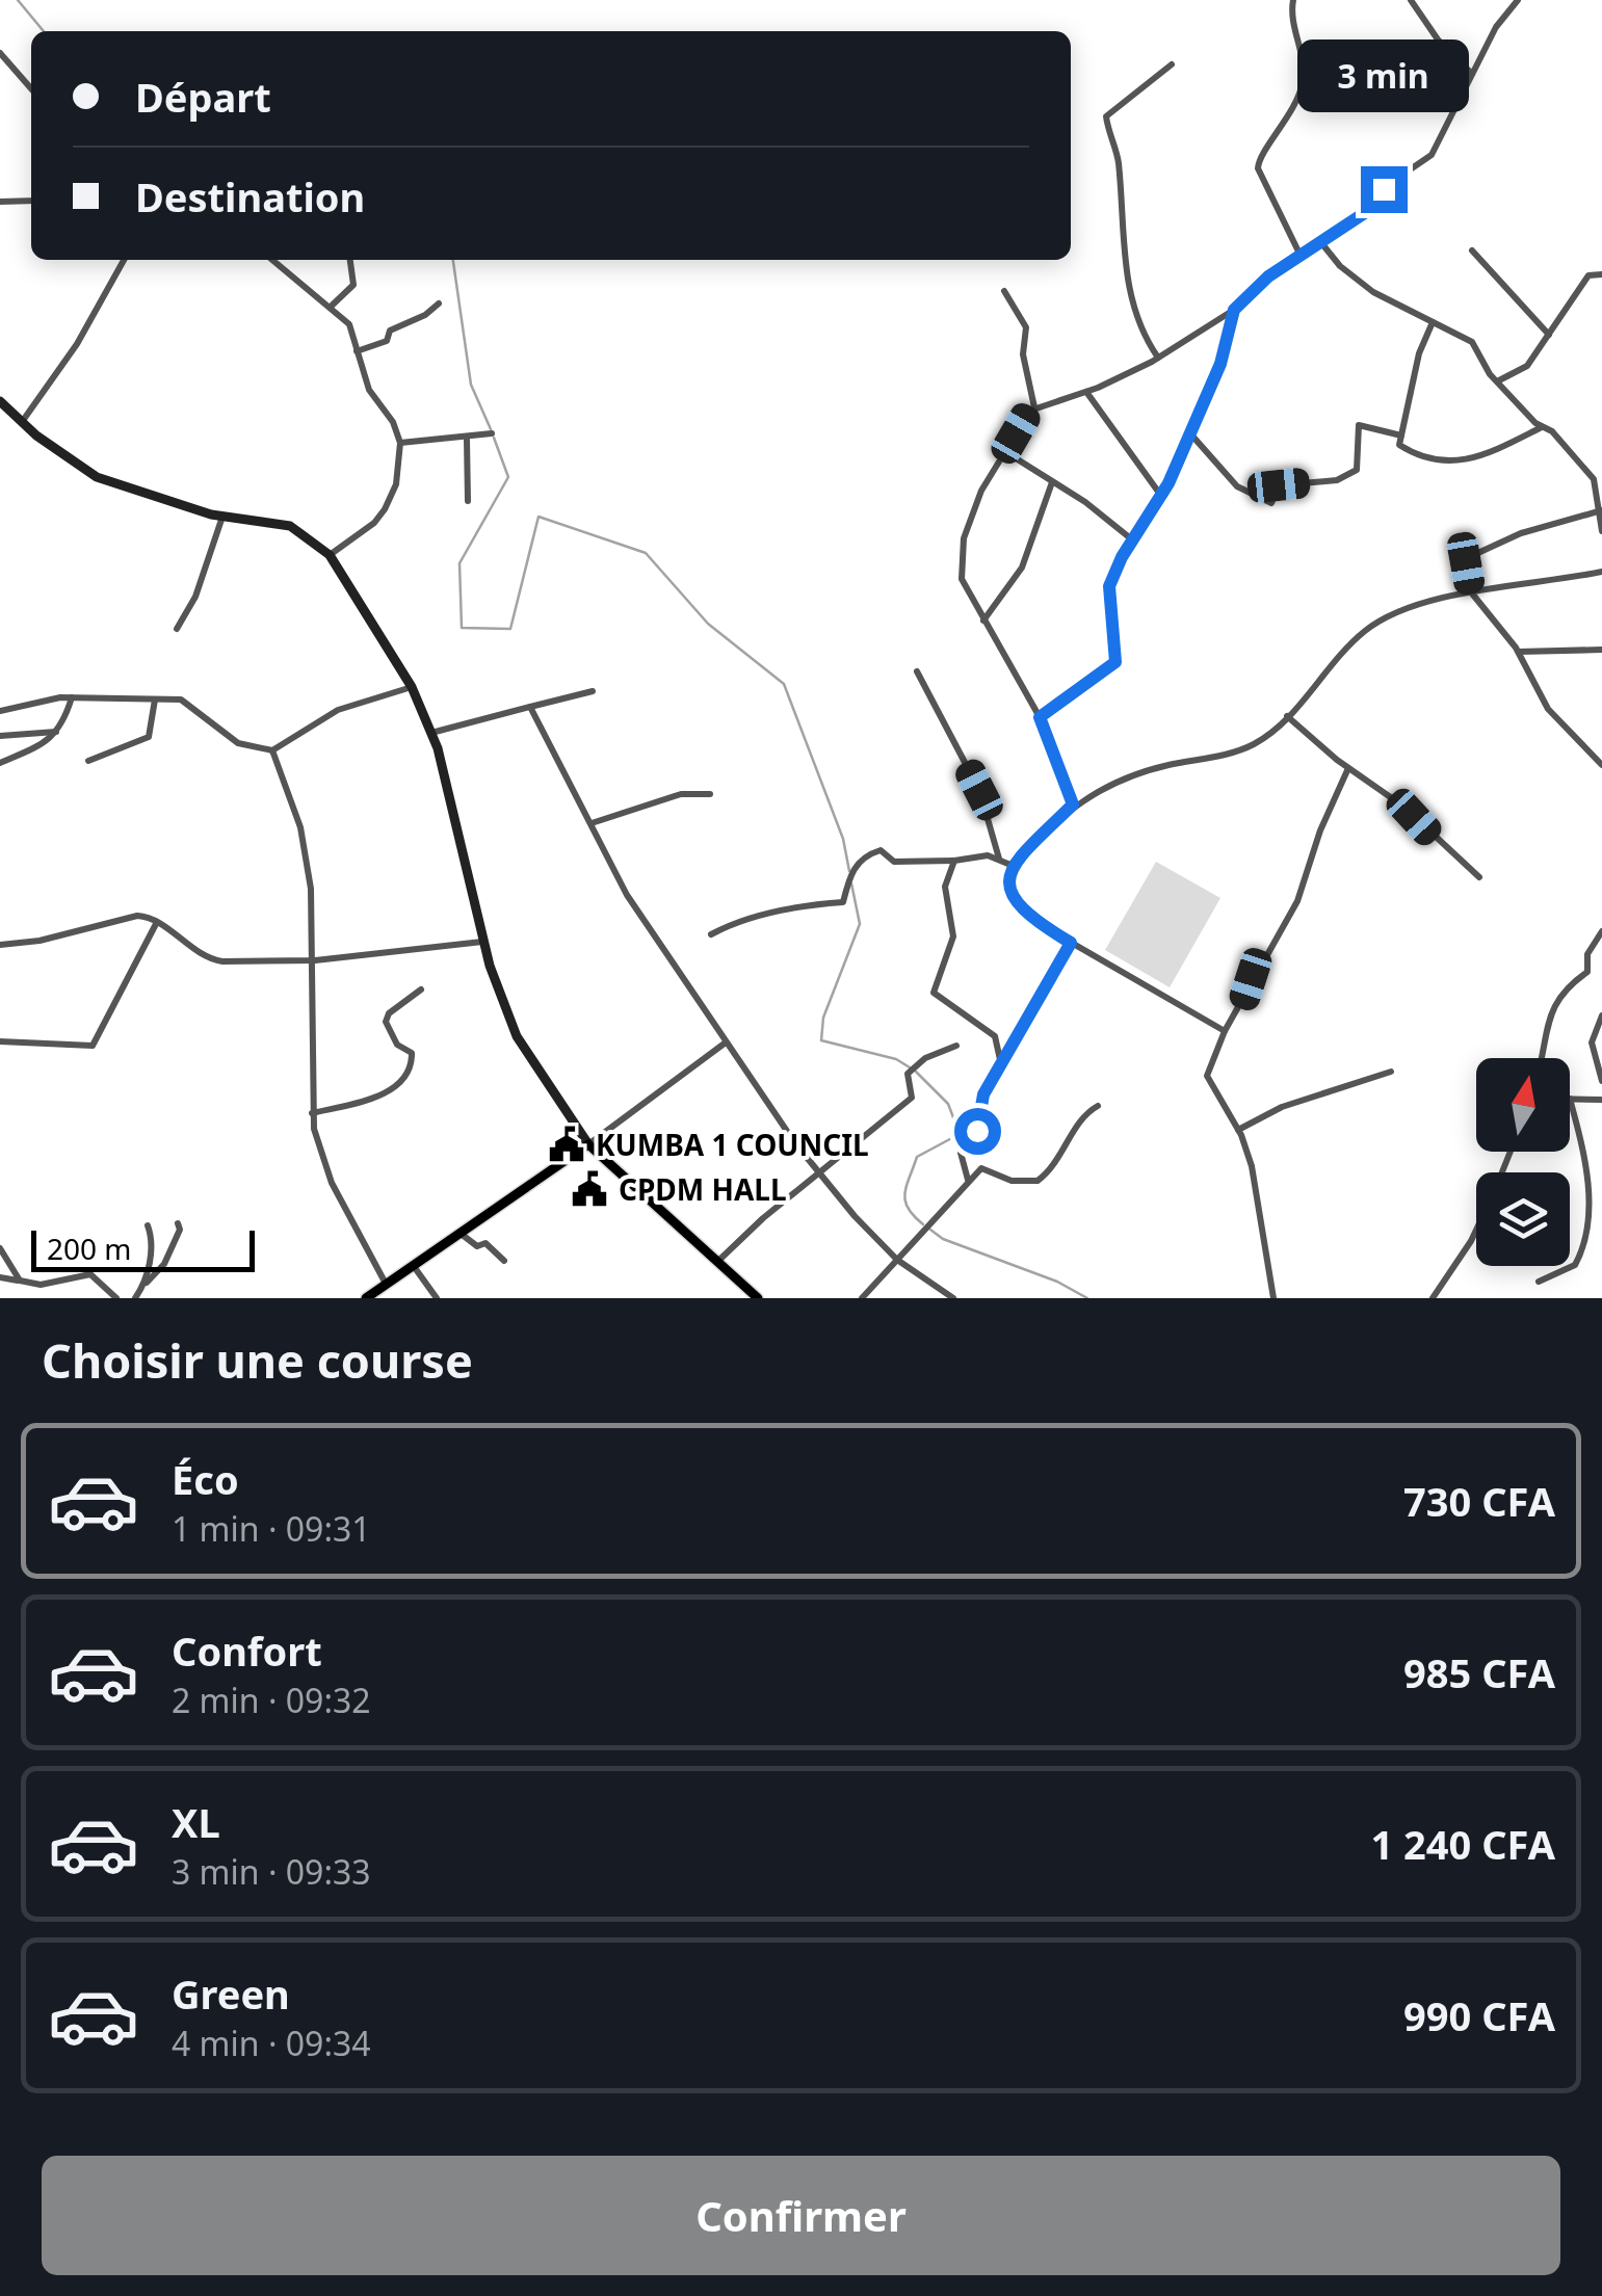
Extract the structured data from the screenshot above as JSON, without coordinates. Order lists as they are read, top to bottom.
{
  "places": {
    "public building": ["KUMBA 1 COUNCIL", "CPDM HALL"]
  },
  "scale_bar": "200 m",
  "north": "top",
  "page": {
    "banner": ["Départ", "Destination"],
    "bubble": "3 min",
    "scale": "200 m",
    "heading": "Choisir une course",
    "list": [
      {
        "name": "Éco",
        "note": "1 min · 09:31",
        "value": "730 CFA"
      },
      {
        "name": "Confort",
        "note": "2 min · 09:32",
        "value": "985 CFA"
      },
      {
        "name": "XL",
        "note": "3 min · 09:33",
        "value": "1 240 CFA"
      },
      {
        "name": "Green",
        "note": "4 min · 09:34",
        "value": "990 CFA"
      }
    ],
    "buttons": "Confirmer"
  }
}
